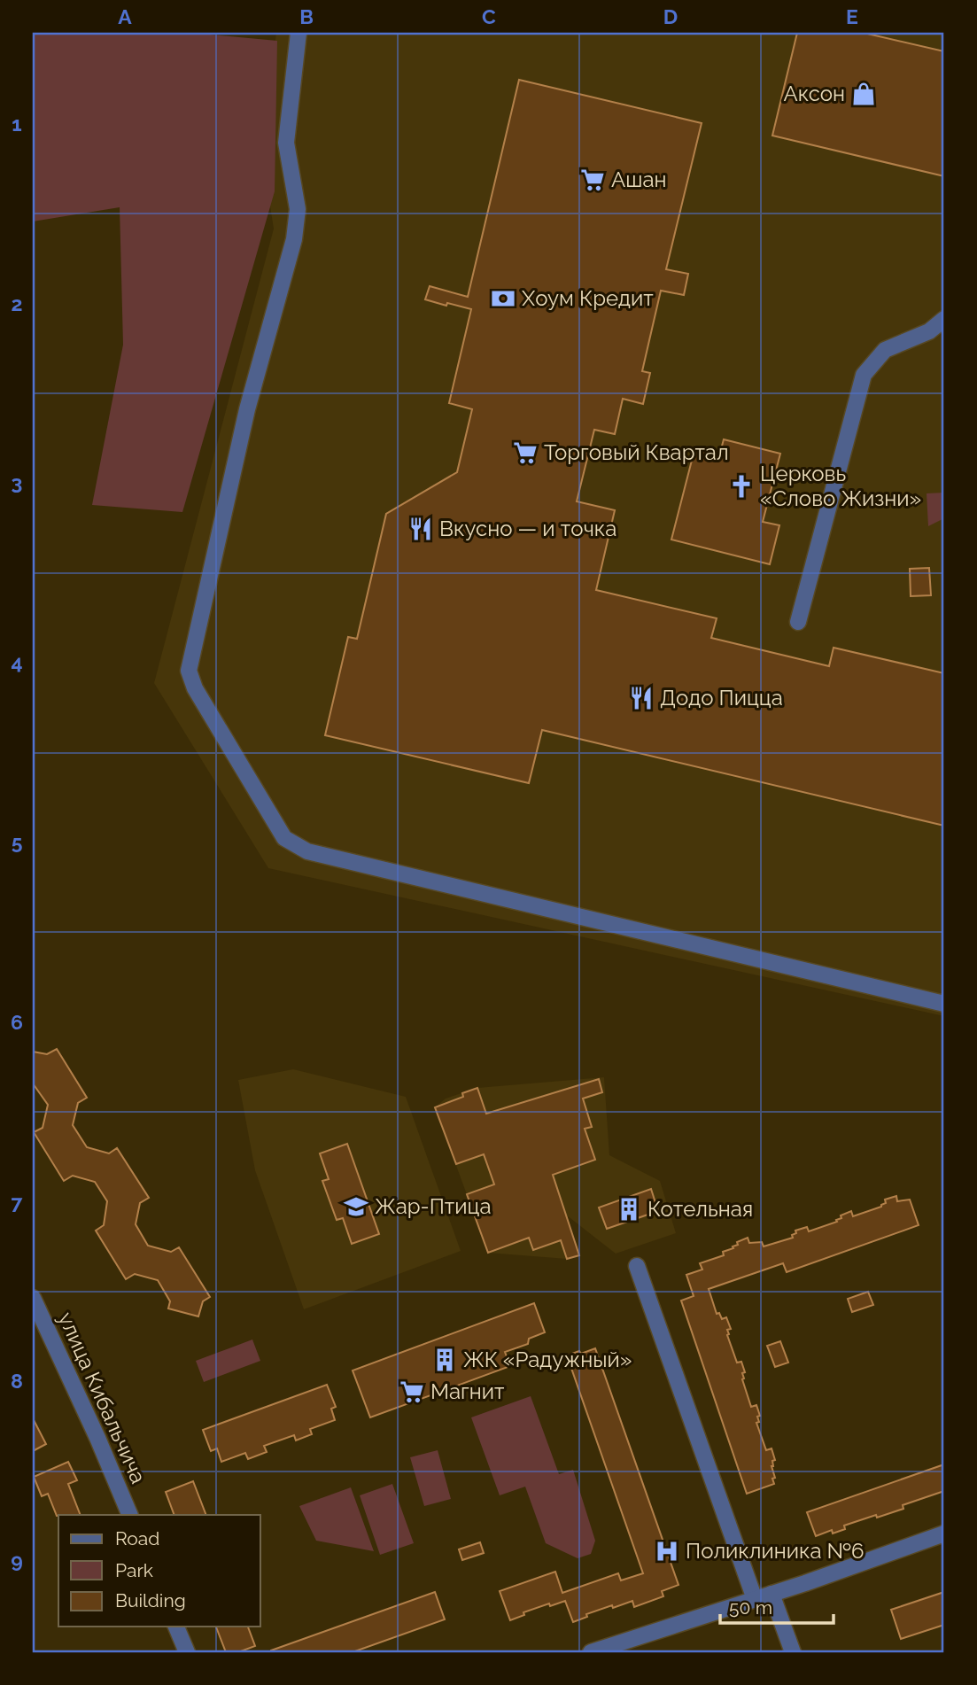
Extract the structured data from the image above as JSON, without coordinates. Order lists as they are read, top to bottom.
{
  "streets": {
    "street": ["улица Кибальчича"]
  },
  "places": {
    "shop": ["Аксон"],
    "supermarket": ["Ашан", "Торговый Квартал", "Магнит"],
    "bank": ["Хоум Кредит"],
    "church": ["Церковь «Слово Жизни»"],
    "restaurant": ["Вкусно — и точка", "Додо Пицца"],
    "school or university": ["Жар-Птица"],
    "building": ["Котельная", "ЖК «Радужный»"],
    "hospital": ["Поликлиника №6"]
  },
  "legend": ["Road", "Park", "Building"],
  "scale_bar": "50 m",
  "grid": {
    "columns": [
      "A",
      "B",
      "C",
      "D",
      "E"
    ],
    "rows": [
      "1",
      "2",
      "3",
      "4",
      "5",
      "6",
      "7",
      "8",
      "9"
    ]
  }
}
